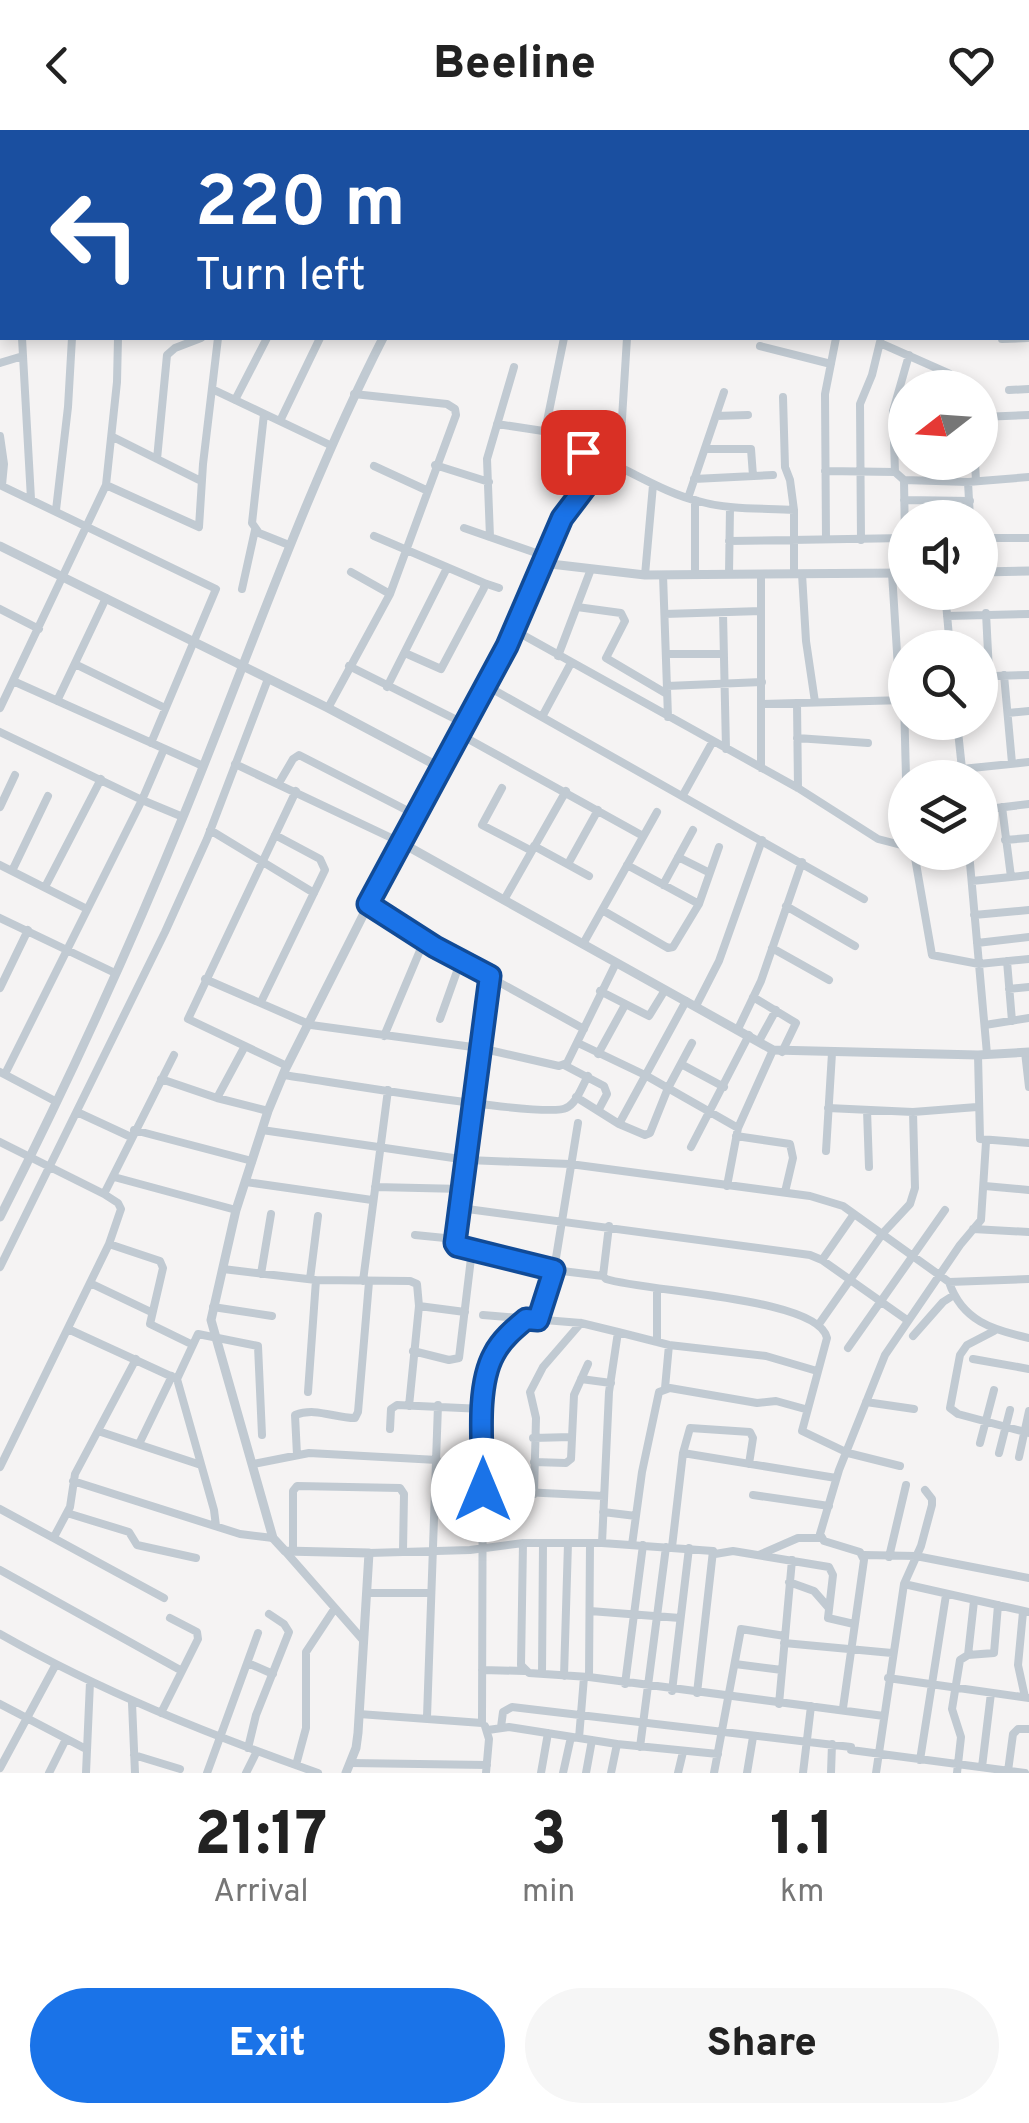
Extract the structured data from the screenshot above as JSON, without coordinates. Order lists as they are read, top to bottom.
{
  "north": "left",
  "page": {
    "header": "Beeline",
    "turn": ["220 m", "Turn left"],
    "eta": [
      "21:17",
      "Arrival",
      "3",
      "min",
      "1.1",
      "km"
    ],
    "buttons": ["Exit", "Share"]
  }
}
